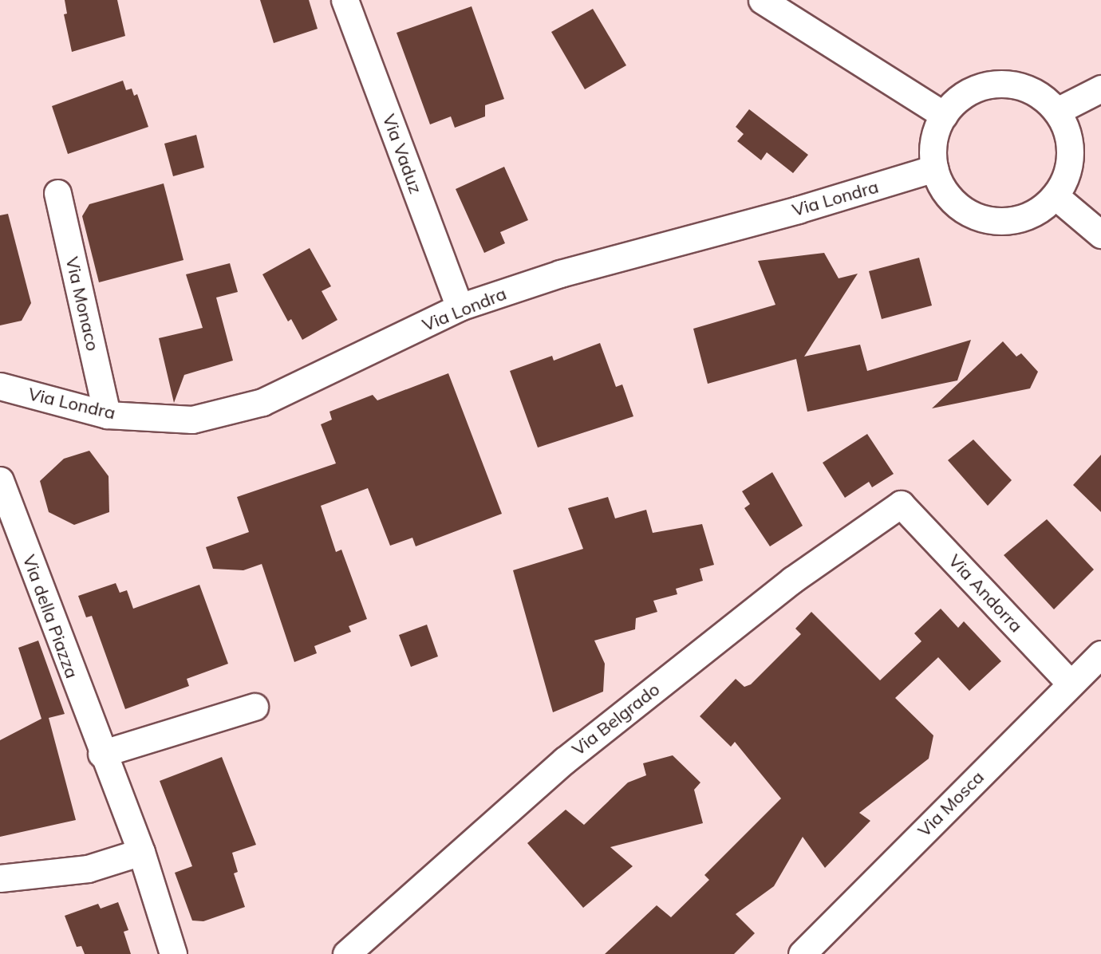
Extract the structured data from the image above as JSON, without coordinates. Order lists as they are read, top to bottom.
{
  "streets": {
    "street": [
      "Via Vaduz",
      "Via Londra",
      "Via Monaco",
      "Via Andorra",
      "Via della Piazza",
      "Via Belgrado",
      "Via Mosca"
    ]
  },
  "crossings": [
    ["Via Vaduz", "Via Londra"],
    ["Via Londra", "Via Monaco"],
    ["Via Andorra", "Via Belgrado"],
    ["Via Andorra", "Via Mosca"]
  ]
}
